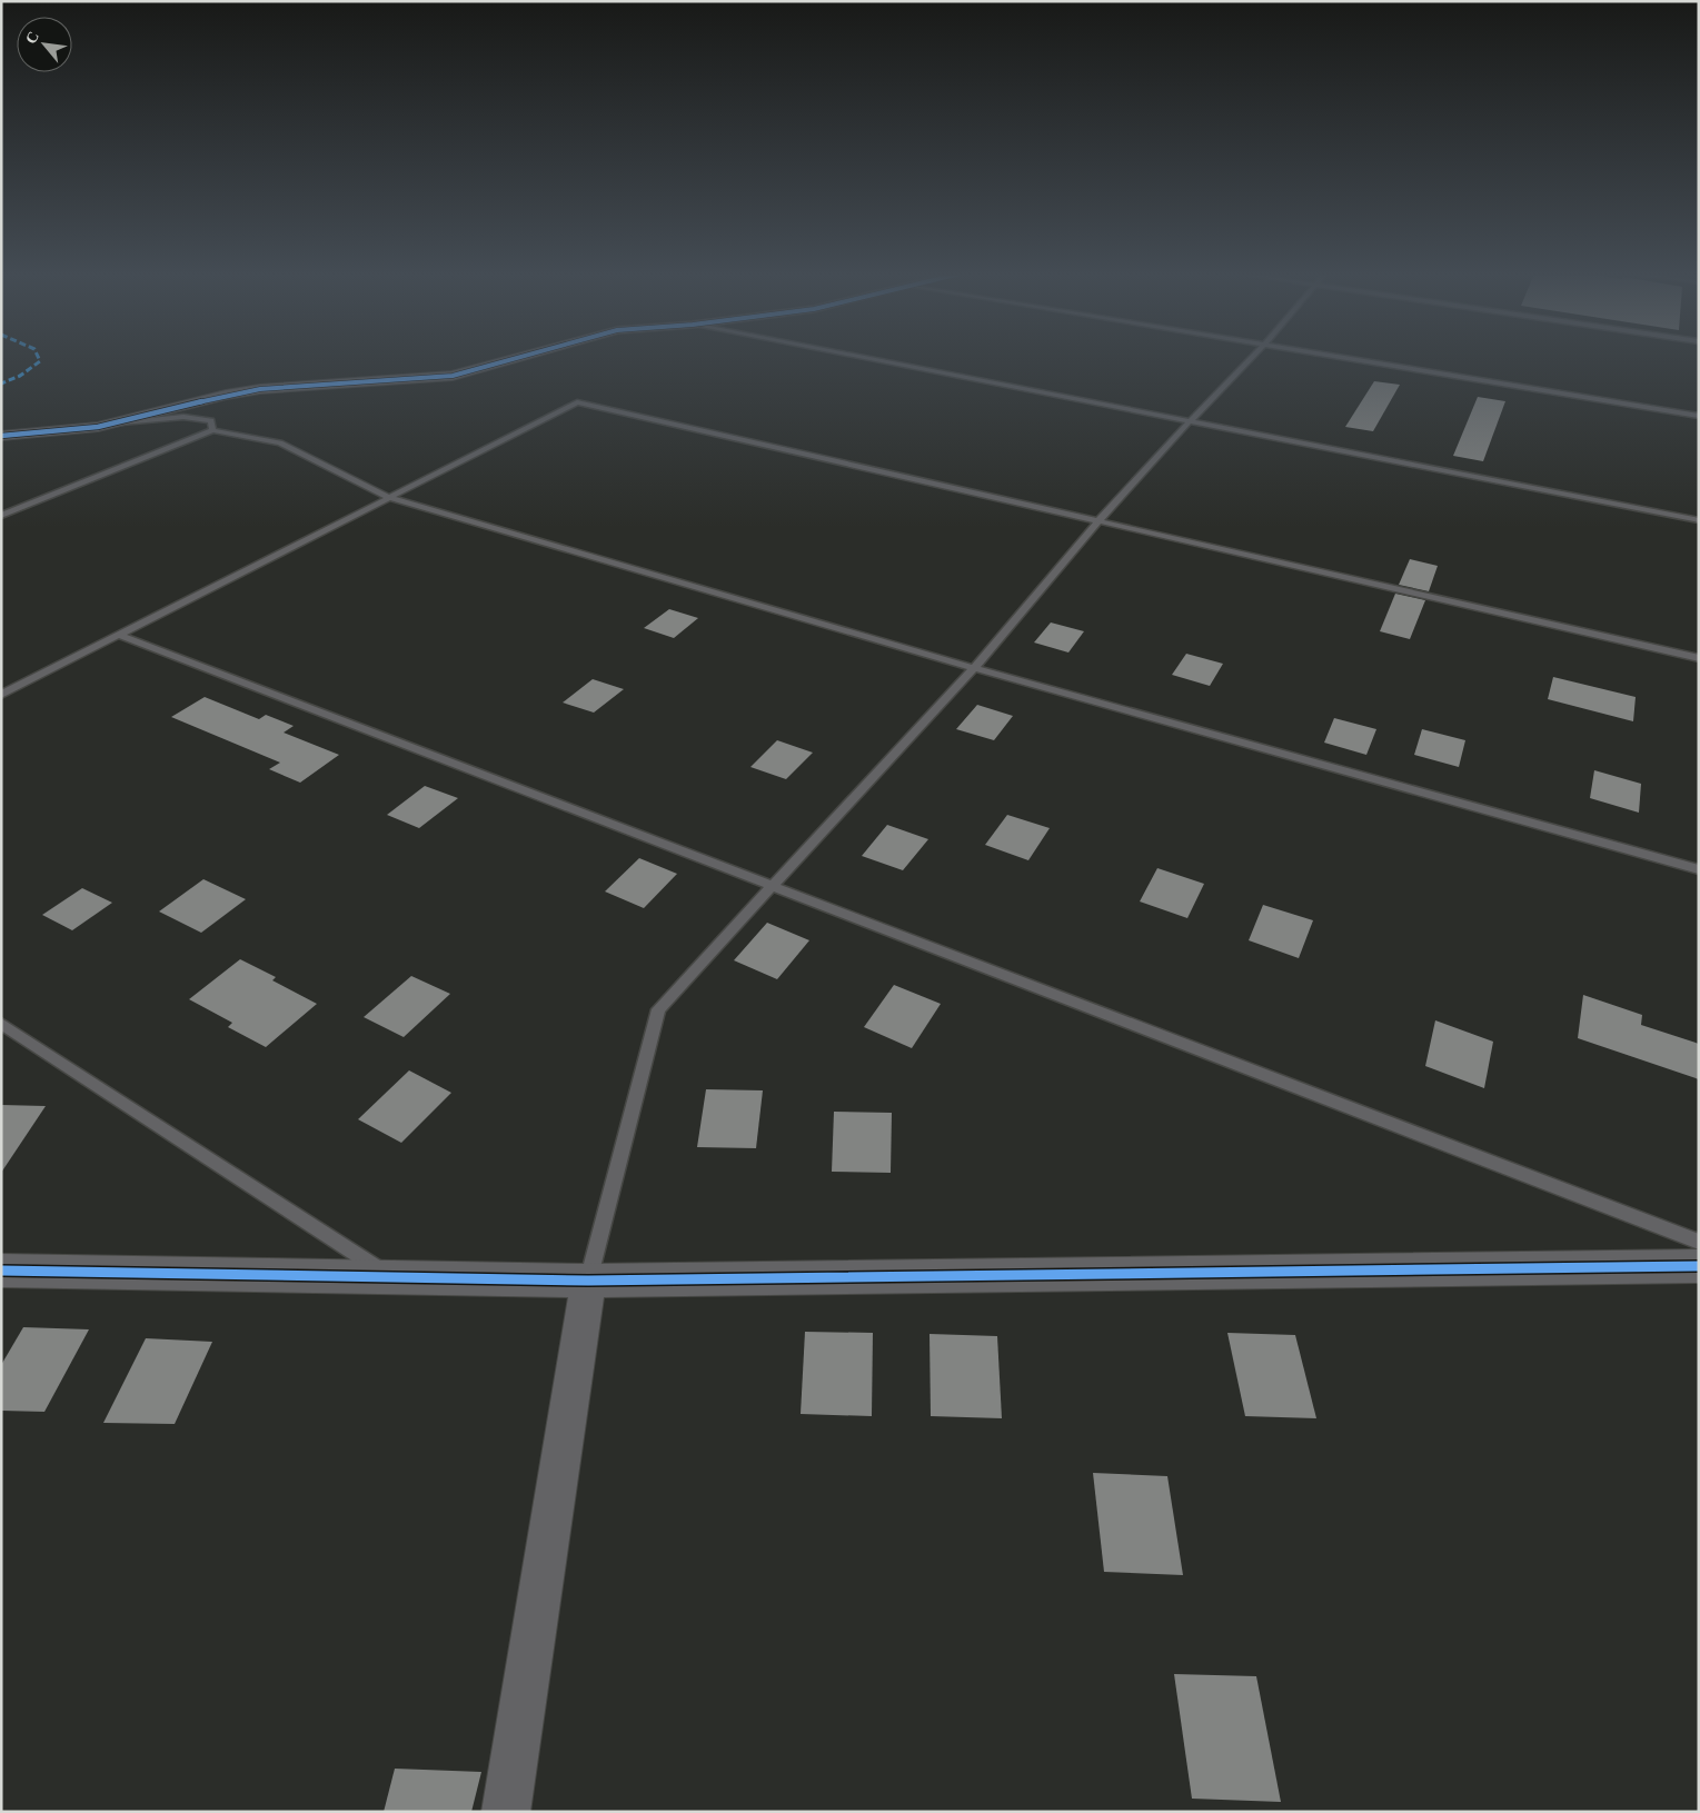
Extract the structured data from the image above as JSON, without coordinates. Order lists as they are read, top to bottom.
{
  "north": "top left"
}
